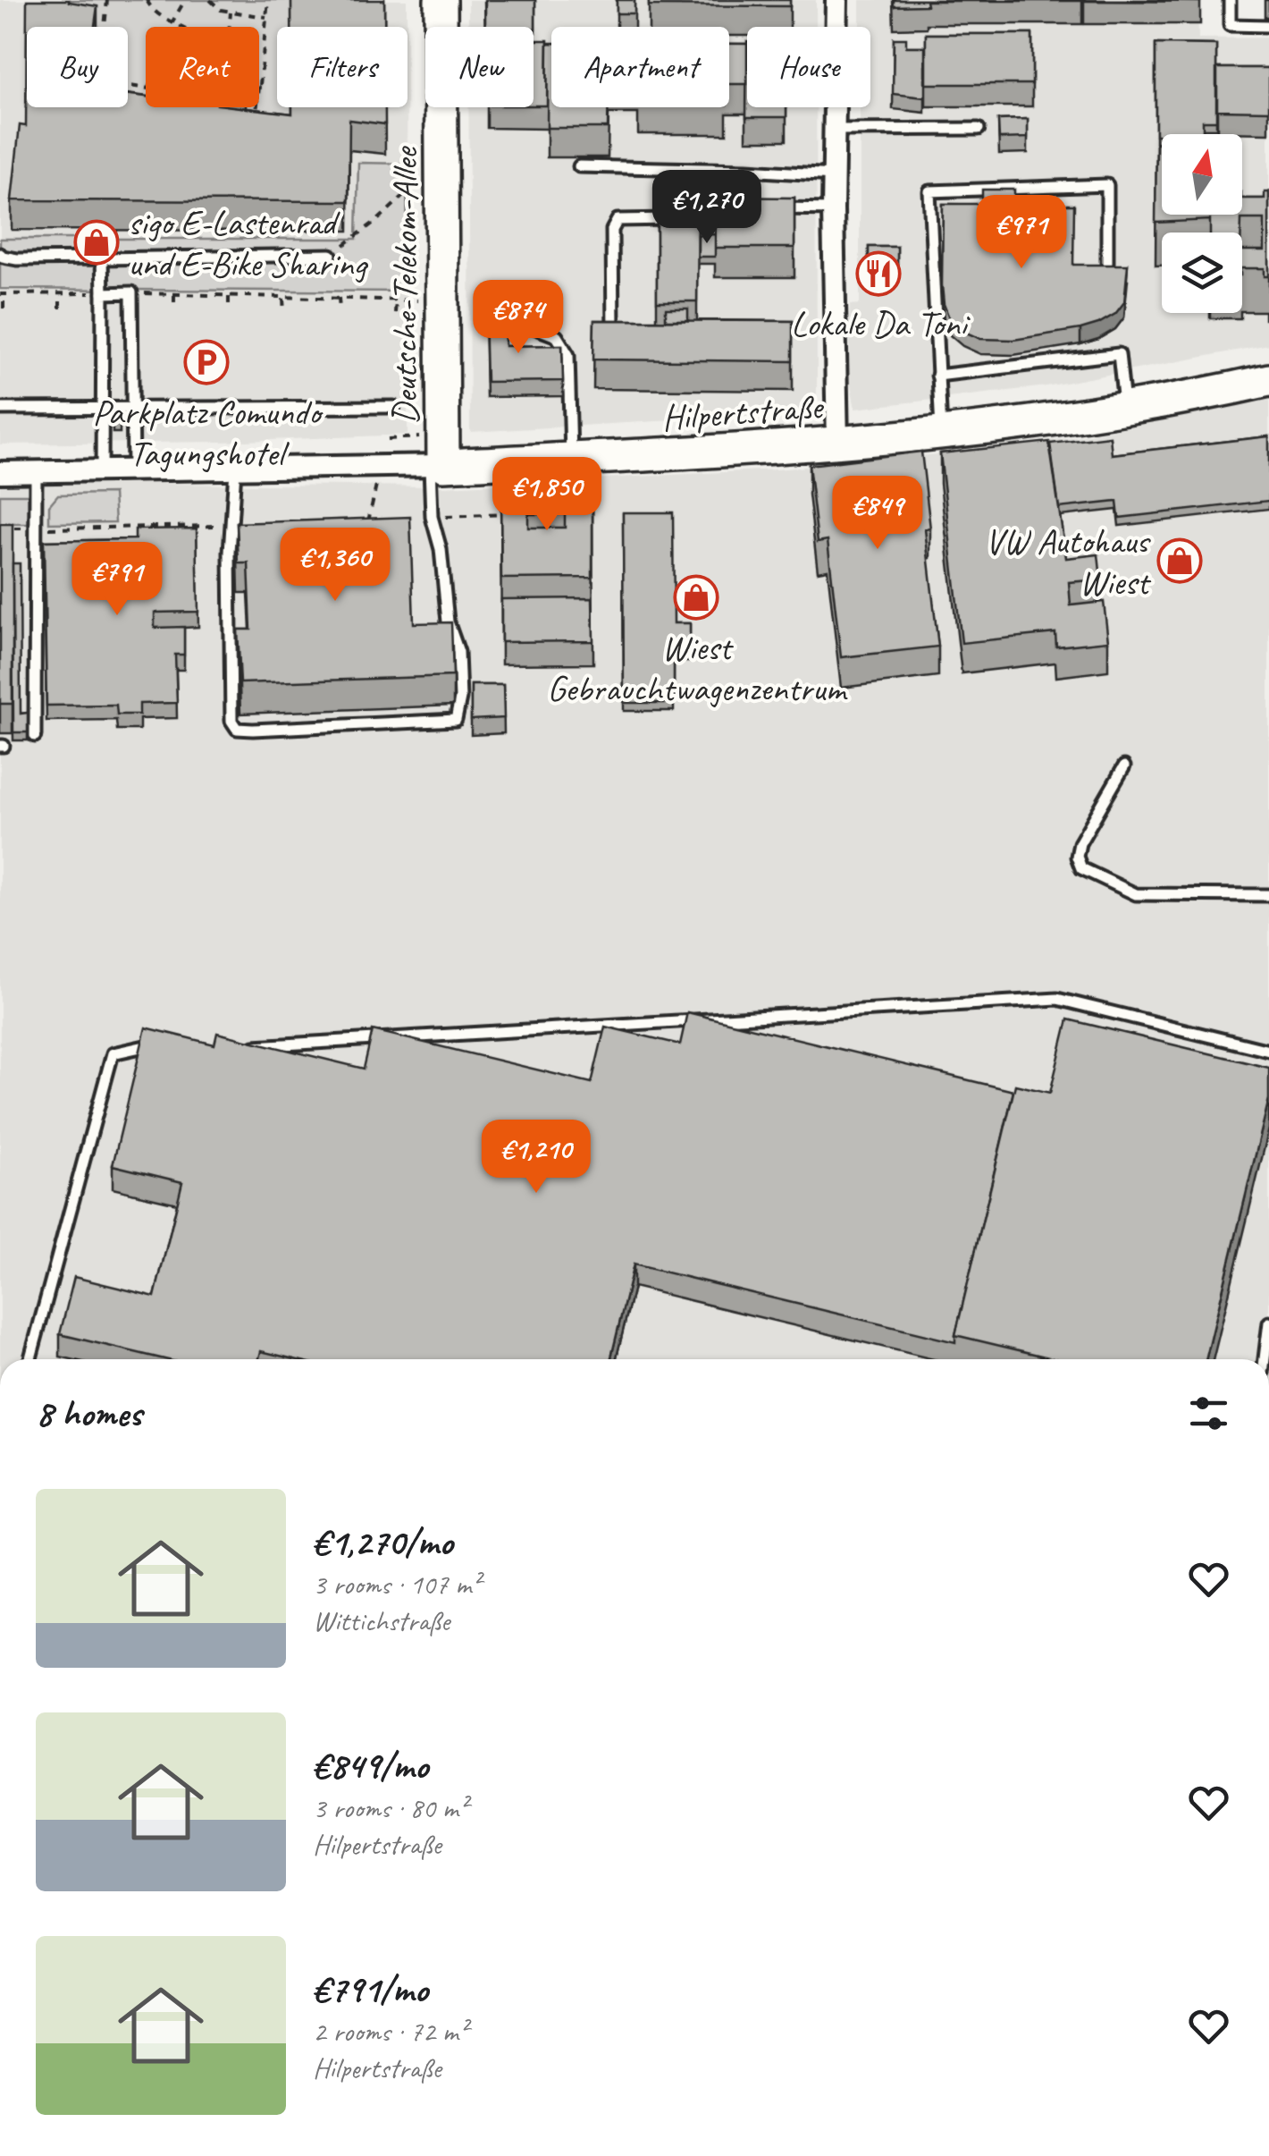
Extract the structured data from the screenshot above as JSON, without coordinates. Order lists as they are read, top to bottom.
{
  "streets": {
    "main road": ["Deutsche-Telekom-Allee", "Hilpertstraße"]
  },
  "crossings": [
    ["Deutsche-Telekom-Allee", "Hilpertstraße"]
  ],
  "places": {
    "shop": ["sigo E-Lastenrad und E-Bike Sharing", "VW Autohaus Wiest", "Wiest Gebrauchtwagenzentrum"],
    "restaurant": ["Lokale Da Toni"],
    "parking": ["Parkplatz Comundo Tagungshotel"]
  },
  "north": "top",
  "page": {
    "chip": [
      "Buy",
      "Rent",
      "Filters",
      "New",
      "Apartment",
      "House"
    ],
    "price": [
      "€1,270",
      "€971",
      "€874",
      "€1,850",
      "€849",
      "€1,360",
      "€791",
      "€1,210"
    ],
    "heading": "8 homes",
    "list": [
      {
        "name": "€1,270/mo",
        "note": "3 rooms · 107 m² · Wittichstraße"
      },
      {
        "name": "€849/mo",
        "note": "3 rooms · 80 m² · Hilpertstraße"
      },
      {
        "name": "€791/mo",
        "note": "2 rooms · 72 m² · Hilpertstraße"
      }
    ]
  }
}
